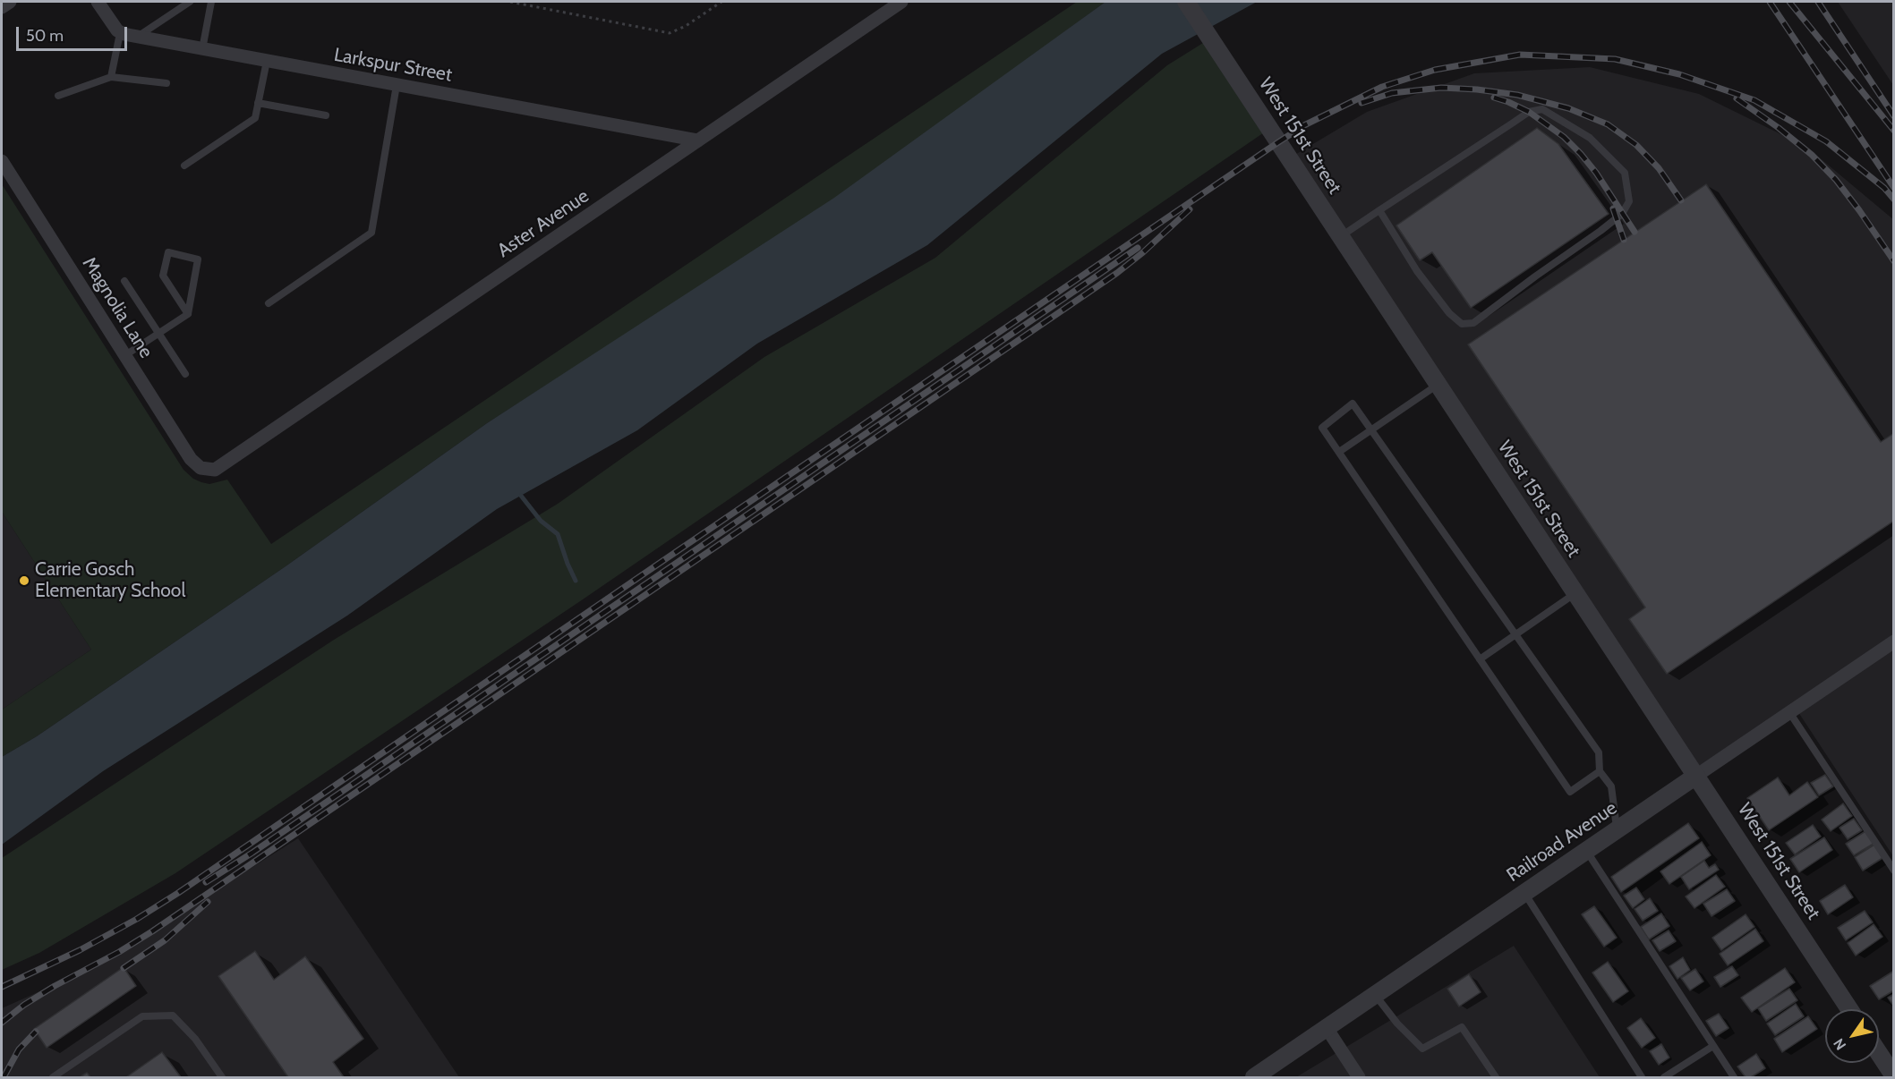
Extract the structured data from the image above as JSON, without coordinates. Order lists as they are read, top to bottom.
{
  "streets": {
    "street": [
      "Larkspur Street",
      "West 151st Street",
      "Aster Avenue",
      "Magnolia Lane",
      "Railroad Avenue"
    ]
  },
  "crossings": [
    ["Larkspur Street", "Aster Avenue"],
    ["West 151st Street", "Railroad Avenue"],
    ["Aster Avenue", "Magnolia Lane"]
  ],
  "places": ["Carrie Gosch Elementary School"],
  "scale_bar": "50 m",
  "north": "bottom left"
}
